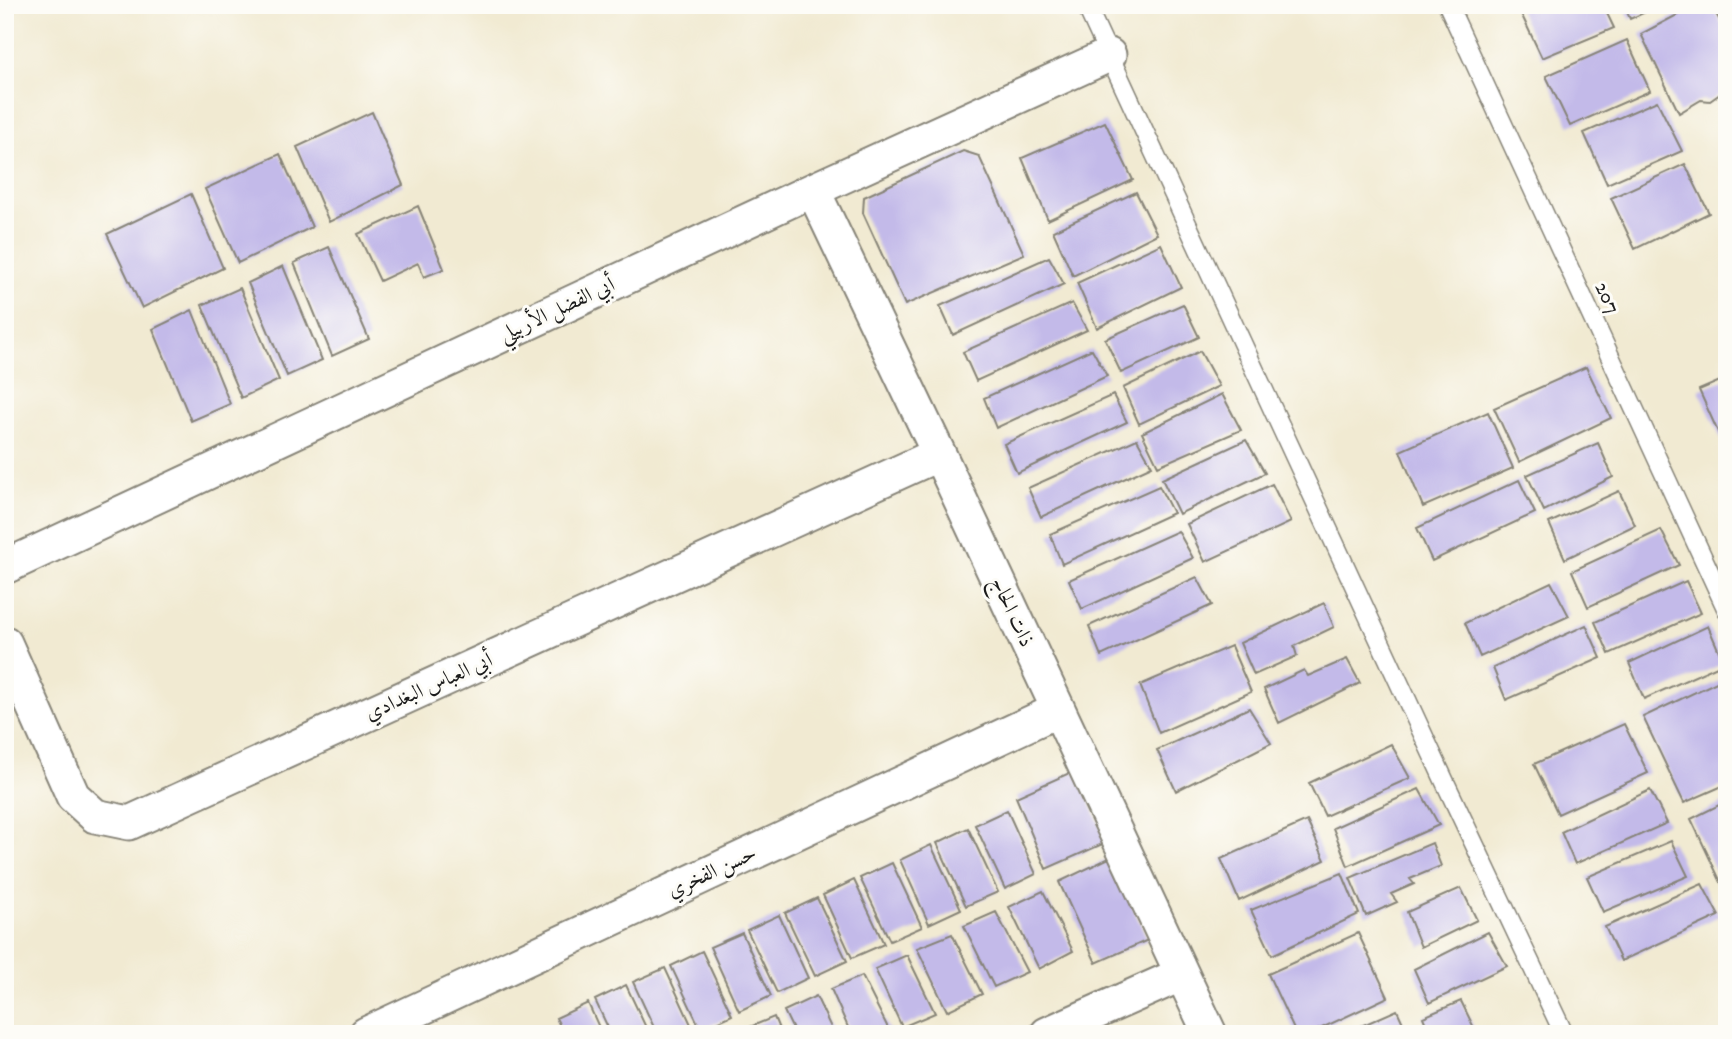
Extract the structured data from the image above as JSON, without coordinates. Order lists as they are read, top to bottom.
{
  "streets": {
    "street": [
      "أبي الفضل الأربيلي",
      "ذات الحاج",
      "أبي العباس البغدادي",
      "حسن الفخري"
    ],
    "lane": ["207"]
  },
  "crossings": [
    ["أبي الفضل الأربيلي", "ذات الحاج"],
    ["ذات الحاج", "أبي العباس البغدادي"],
    ["ذات الحاج", "حسن الفخري"]
  ]
}
